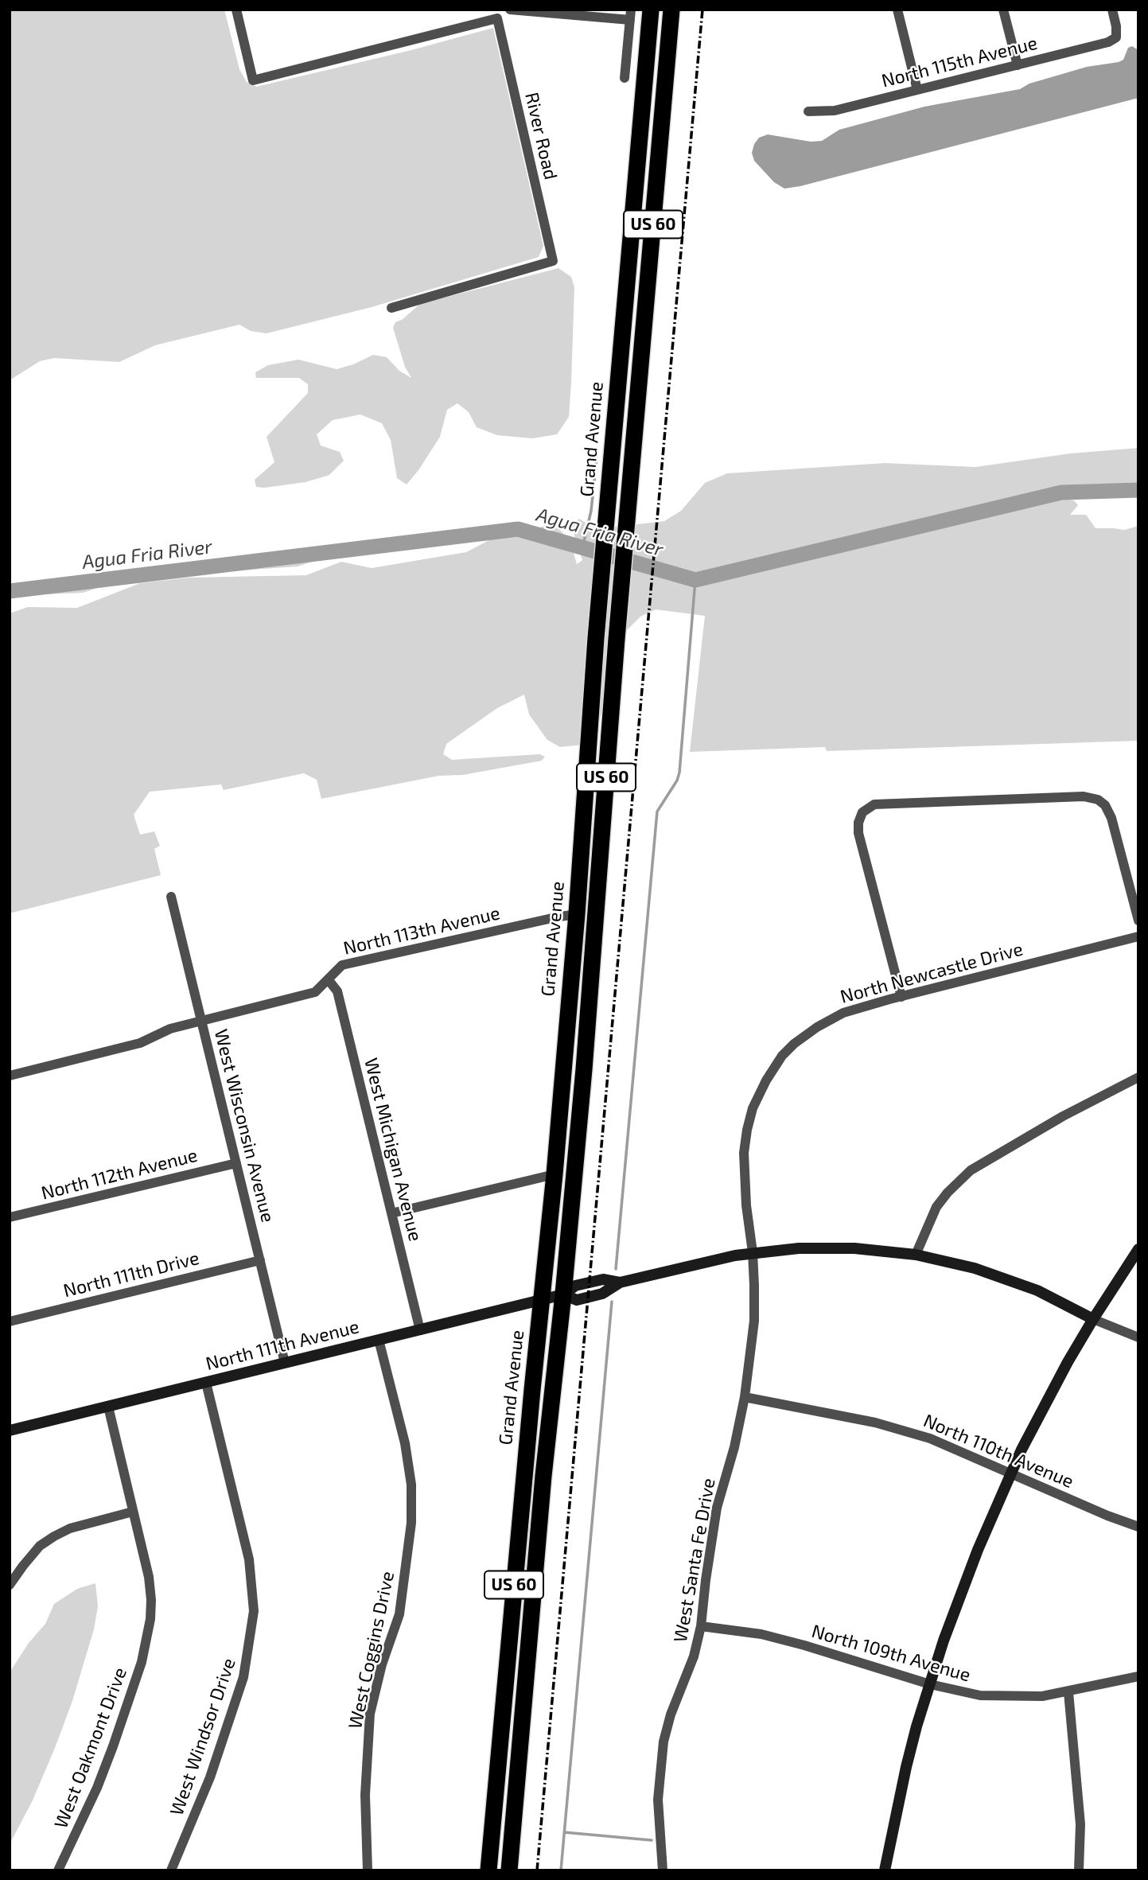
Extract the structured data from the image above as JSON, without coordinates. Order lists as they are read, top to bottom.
{
  "streets": {
    "highway": ["US 60", "Grand Avenue"],
    "street": [
      "North 115th Avenue",
      "River Road",
      "North 113th Avenue",
      "North Newcastle Drive",
      "West Wisconsin Avenue",
      "West Michigan Avenue",
      "North 112th Avenue",
      "North 111th Drive",
      "North 111th Avenue",
      "North 110th Avenue",
      "West Santa Fe Drive",
      "West Coggins Drive",
      "North 109th Avenue",
      "West Windsor Drive",
      "West Oakmont Drive"
    ]
  },
  "crossings": [
    ["US 60", "North 113th Avenue"],
    ["US 60", "North 111th Avenue"],
    ["Grand Avenue", "North 113th Avenue"],
    ["Grand Avenue", "North 111th Avenue"],
    ["North 113th Avenue", "West Wisconsin Avenue"],
    ["North 113th Avenue", "West Michigan Avenue"],
    ["North Newcastle Drive", "North 111th Avenue"],
    ["North Newcastle Drive", "West Santa Fe Drive"],
    ["West Wisconsin Avenue", "North 112th Avenue"],
    ["West Wisconsin Avenue", "North 111th Drive"],
    ["West Wisconsin Avenue", "North 111th Avenue"],
    ["West Michigan Avenue", "North 111th Avenue"],
    ["North 111th Avenue", "West Santa Fe Drive"],
    ["North 111th Avenue", "West Coggins Drive"],
    ["North 111th Avenue", "West Windsor Drive"],
    ["North 111th Avenue", "West Oakmont Drive"],
    ["North 110th Avenue", "West Santa Fe Drive"],
    ["West Santa Fe Drive", "North 109th Avenue"]
  ],
  "water": ["Agua Fria River"]
}
